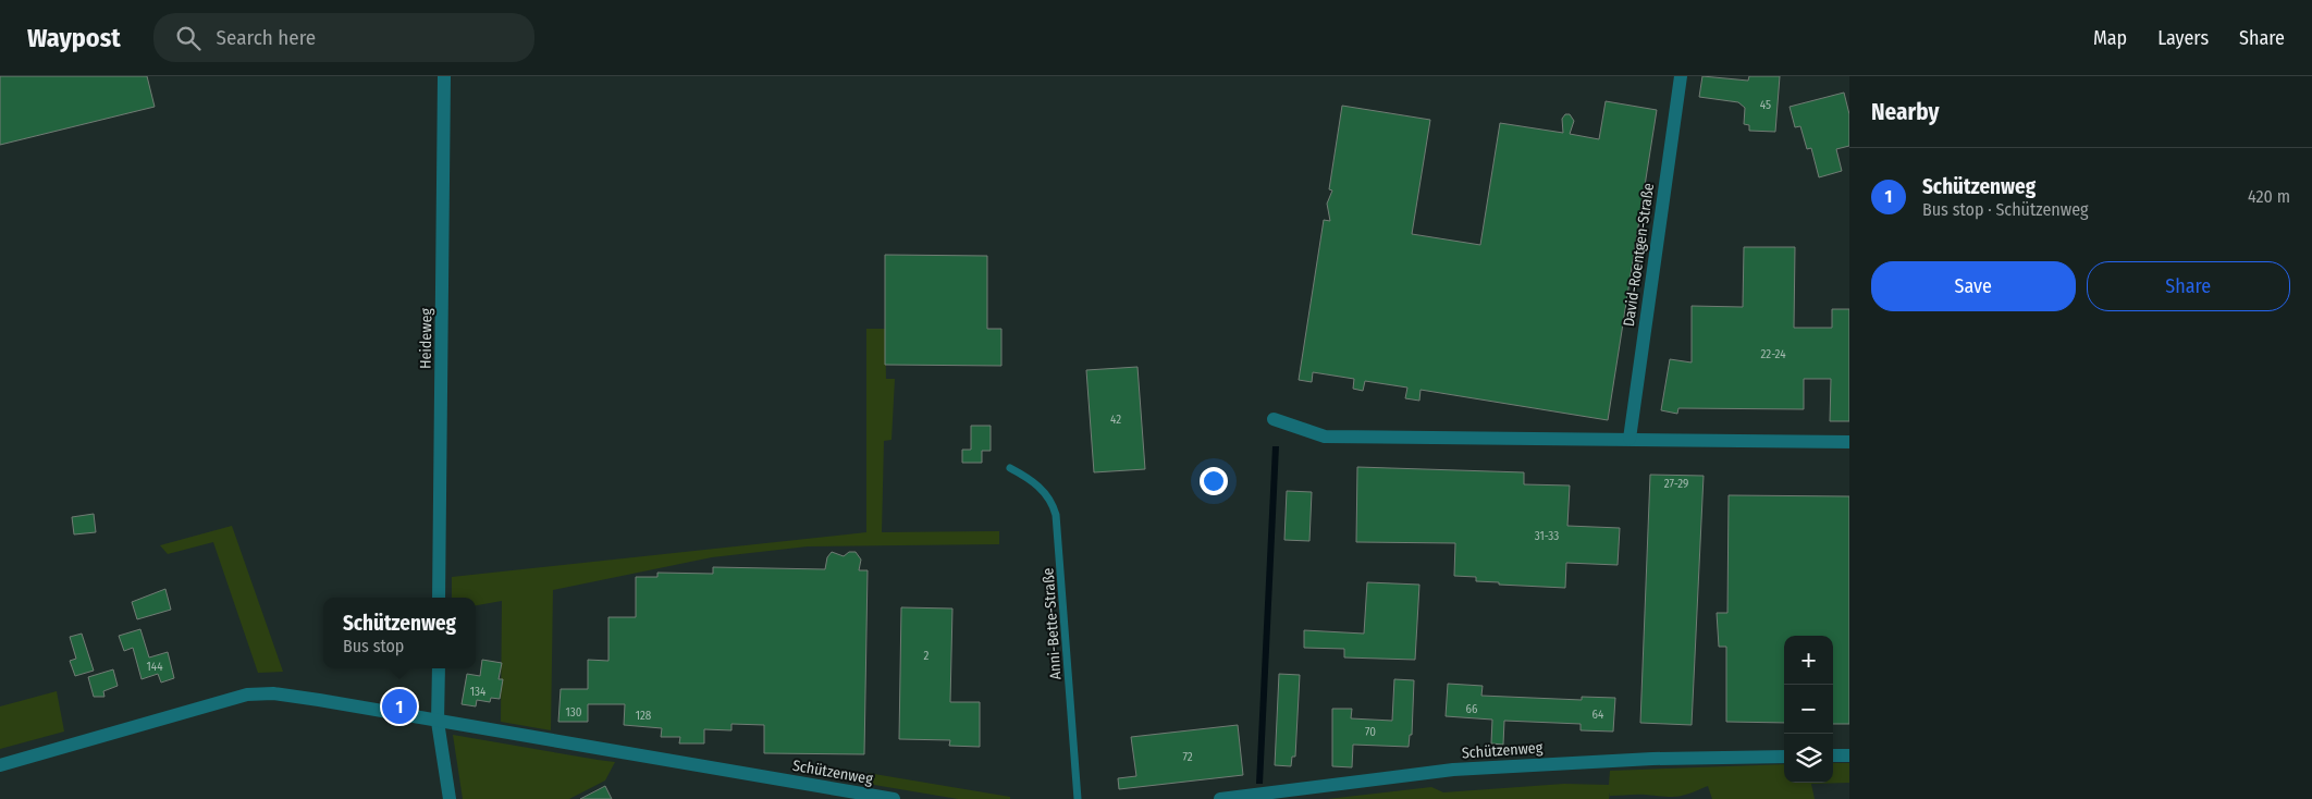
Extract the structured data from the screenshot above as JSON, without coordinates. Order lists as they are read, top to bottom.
{
  "streets": {
    "street": ["David-Roentgen-Straße", "Heideweg", "Schützenweg"],
    "lane": ["Anni-Bette-Straße"]
  },
  "house_numbers": [
    "45",
    "22-24",
    "42",
    "27-29",
    "31-33",
    "2",
    "144",
    "134",
    "66",
    "130",
    "64",
    "128",
    "70",
    "72"
  ],
  "page": {
    "header": "Waypost",
    "search": "Search here",
    "nav": ["Map", "Layers", "Share"],
    "heading": "Nearby",
    "list": [
      {
        "mark": "1",
        "name": "Schützenweg",
        "note": "Bus stop · Schützenweg",
        "value": "420 m"
      }
    ],
    "buttons": ["Save", "Share"],
    "popup": ["Schützenweg", "Bus stop"],
    "map_buttons": ["+", "−"],
    "pins": "1"
  }
}
